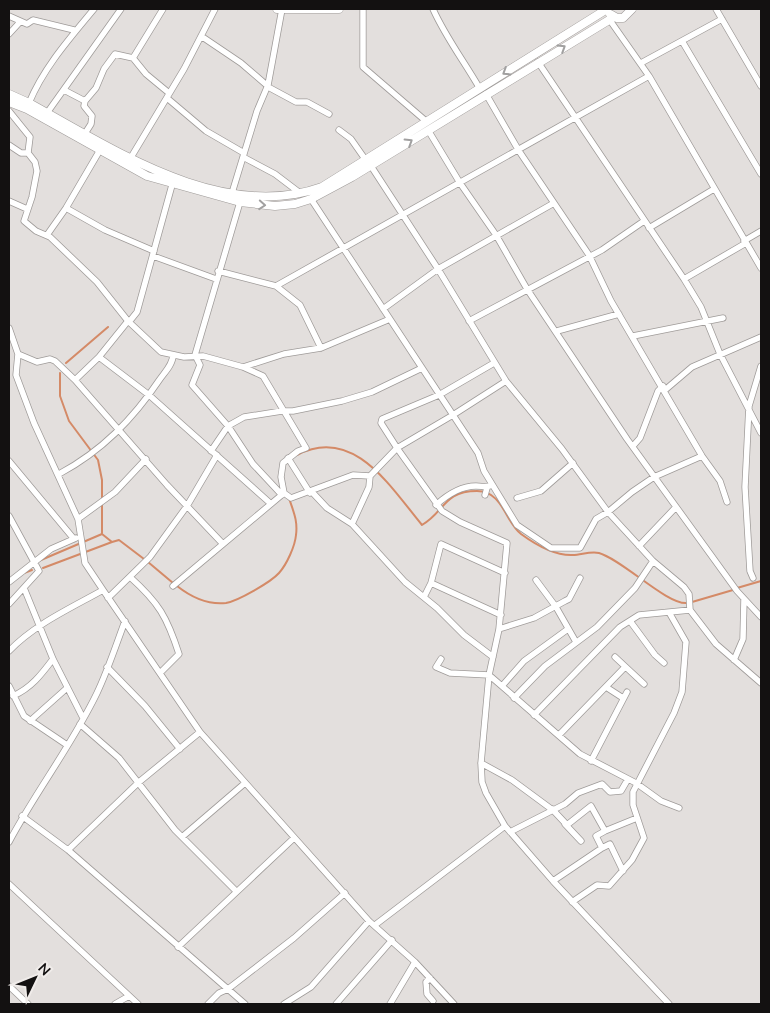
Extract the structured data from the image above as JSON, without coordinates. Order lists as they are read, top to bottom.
{
  "north": "top right"
}
